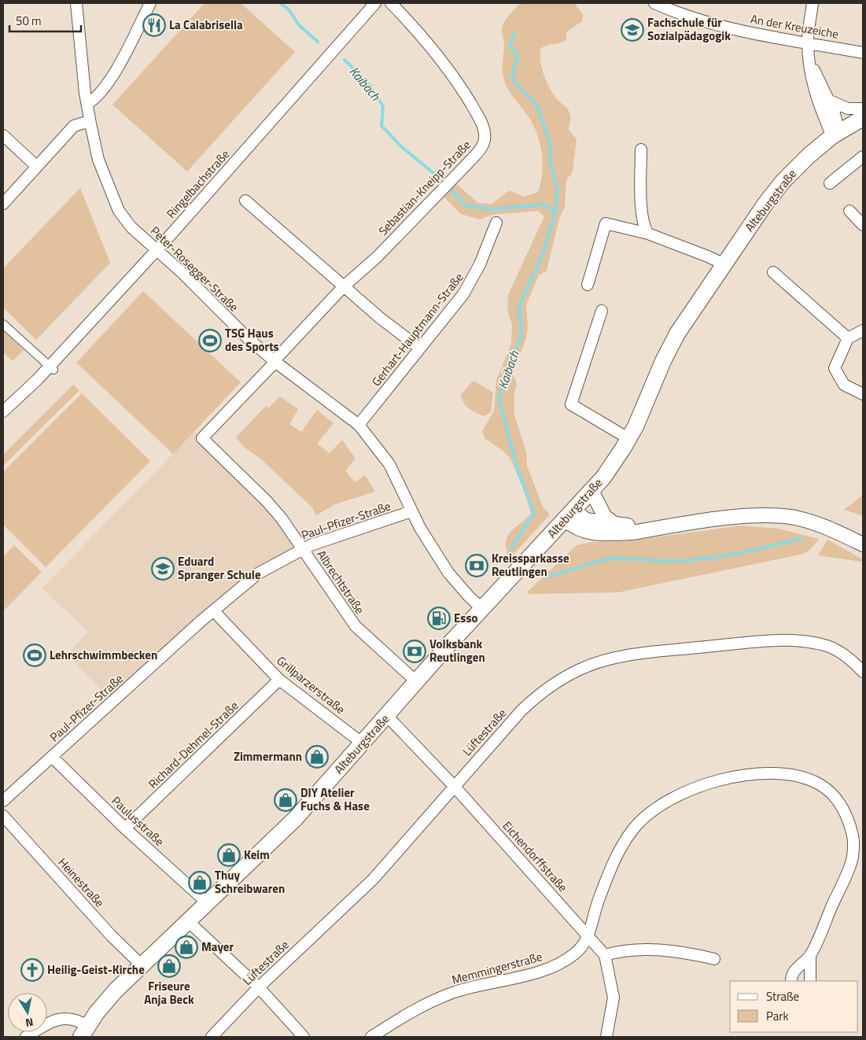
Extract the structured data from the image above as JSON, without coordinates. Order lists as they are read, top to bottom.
{
  "streets": {
    "main road": ["Alteburgstraße"],
    "street": [
      "An der Kreuzeiche",
      "Ringelbachstraße",
      "Sebastian-Kneipp-Straße",
      "Peter-Rosegger-Straße",
      "Gerhart-Hauptmann-Straße",
      "Paul-Pfizer-Straße",
      "Albrechtstraße",
      "Grillparzerstraße",
      "Lüftestraße",
      "Richard-Dehmel-Straße",
      "Paulusstraße",
      "Eichendorffstraße",
      "Heinestraße",
      "Memmingerstraße"
    ]
  },
  "crossings": [
    ["Ringelbachstraße", "Peter-Rosegger-Straße"],
    ["Sebastian-Kneipp-Straße", "Peter-Rosegger-Straße"],
    ["Sebastian-Kneipp-Straße", "Albrechtstraße"],
    ["Alteburgstraße", "Peter-Rosegger-Straße"],
    ["Alteburgstraße", "Albrechtstraße"],
    ["Alteburgstraße", "Grillparzerstraße"],
    ["Alteburgstraße", "Paulusstraße"],
    ["Alteburgstraße", "Eichendorffstraße"],
    ["Alteburgstraße", "Heinestraße"],
    ["Peter-Rosegger-Straße", "Gerhart-Hauptmann-Straße"],
    ["Peter-Rosegger-Straße", "Paul-Pfizer-Straße"],
    ["Paul-Pfizer-Straße", "Albrechtstraße"],
    ["Paul-Pfizer-Straße", "Grillparzerstraße"],
    ["Paul-Pfizer-Straße", "Paulusstraße"],
    ["Grillparzerstraße", "Richard-Dehmel-Straße"],
    ["Lüftestraße", "Eichendorffstraße"],
    ["Richard-Dehmel-Straße", "Paulusstraße"],
    ["Eichendorffstraße", "Memmingerstraße"]
  ],
  "water": ["Kaibach"],
  "places": {
    "restaurant": ["La Calabrisella"],
    "school or university": ["Fachschule für Sozialpädagogik", "Eduard Spranger Schule"],
    "sports": ["TSG Haus des Sports", "Lehrschwimmbecken"],
    "bank": ["Kreissparkasse Reutlingen", "Volksbank Reutlingen"],
    "fuel station": ["Esso"],
    "shop": [
      "Zimmermann",
      "DIY Atelier Fuchs & Hase",
      "Keim",
      "Thuy Schreibwaren",
      "Mayer",
      "Friseure Anja Beck"
    ],
    "church": ["Heilig-Geist-Kirche"]
  },
  "legend": ["Straße", "Park"],
  "scale_bar": "50 m",
  "north": "bottom"
}
